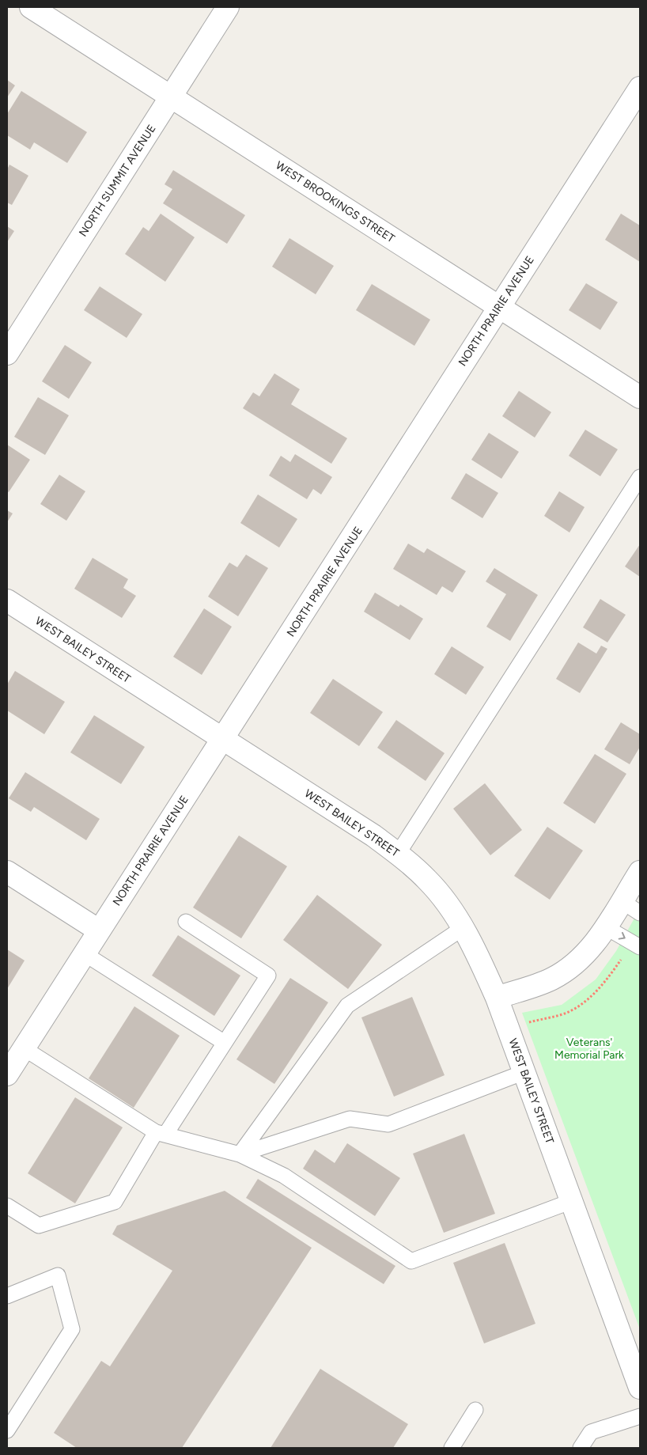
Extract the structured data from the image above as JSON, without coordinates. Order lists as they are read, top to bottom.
{
  "streets": {
    "street": [
      "NORTH SUMMIT AVENUE",
      "WEST BROOKINGS STREET",
      "NORTH PRAIRIE AVENUE",
      "WEST BAILEY STREET"
    ]
  },
  "crossings": [
    ["NORTH SUMMIT AVENUE", "WEST BROOKINGS STREET"],
    ["WEST BROOKINGS STREET", "NORTH PRAIRIE AVENUE"],
    ["NORTH PRAIRIE AVENUE", "WEST BAILEY STREET"]
  ],
  "parks": ["Veterans' Memorial Park"]
}
